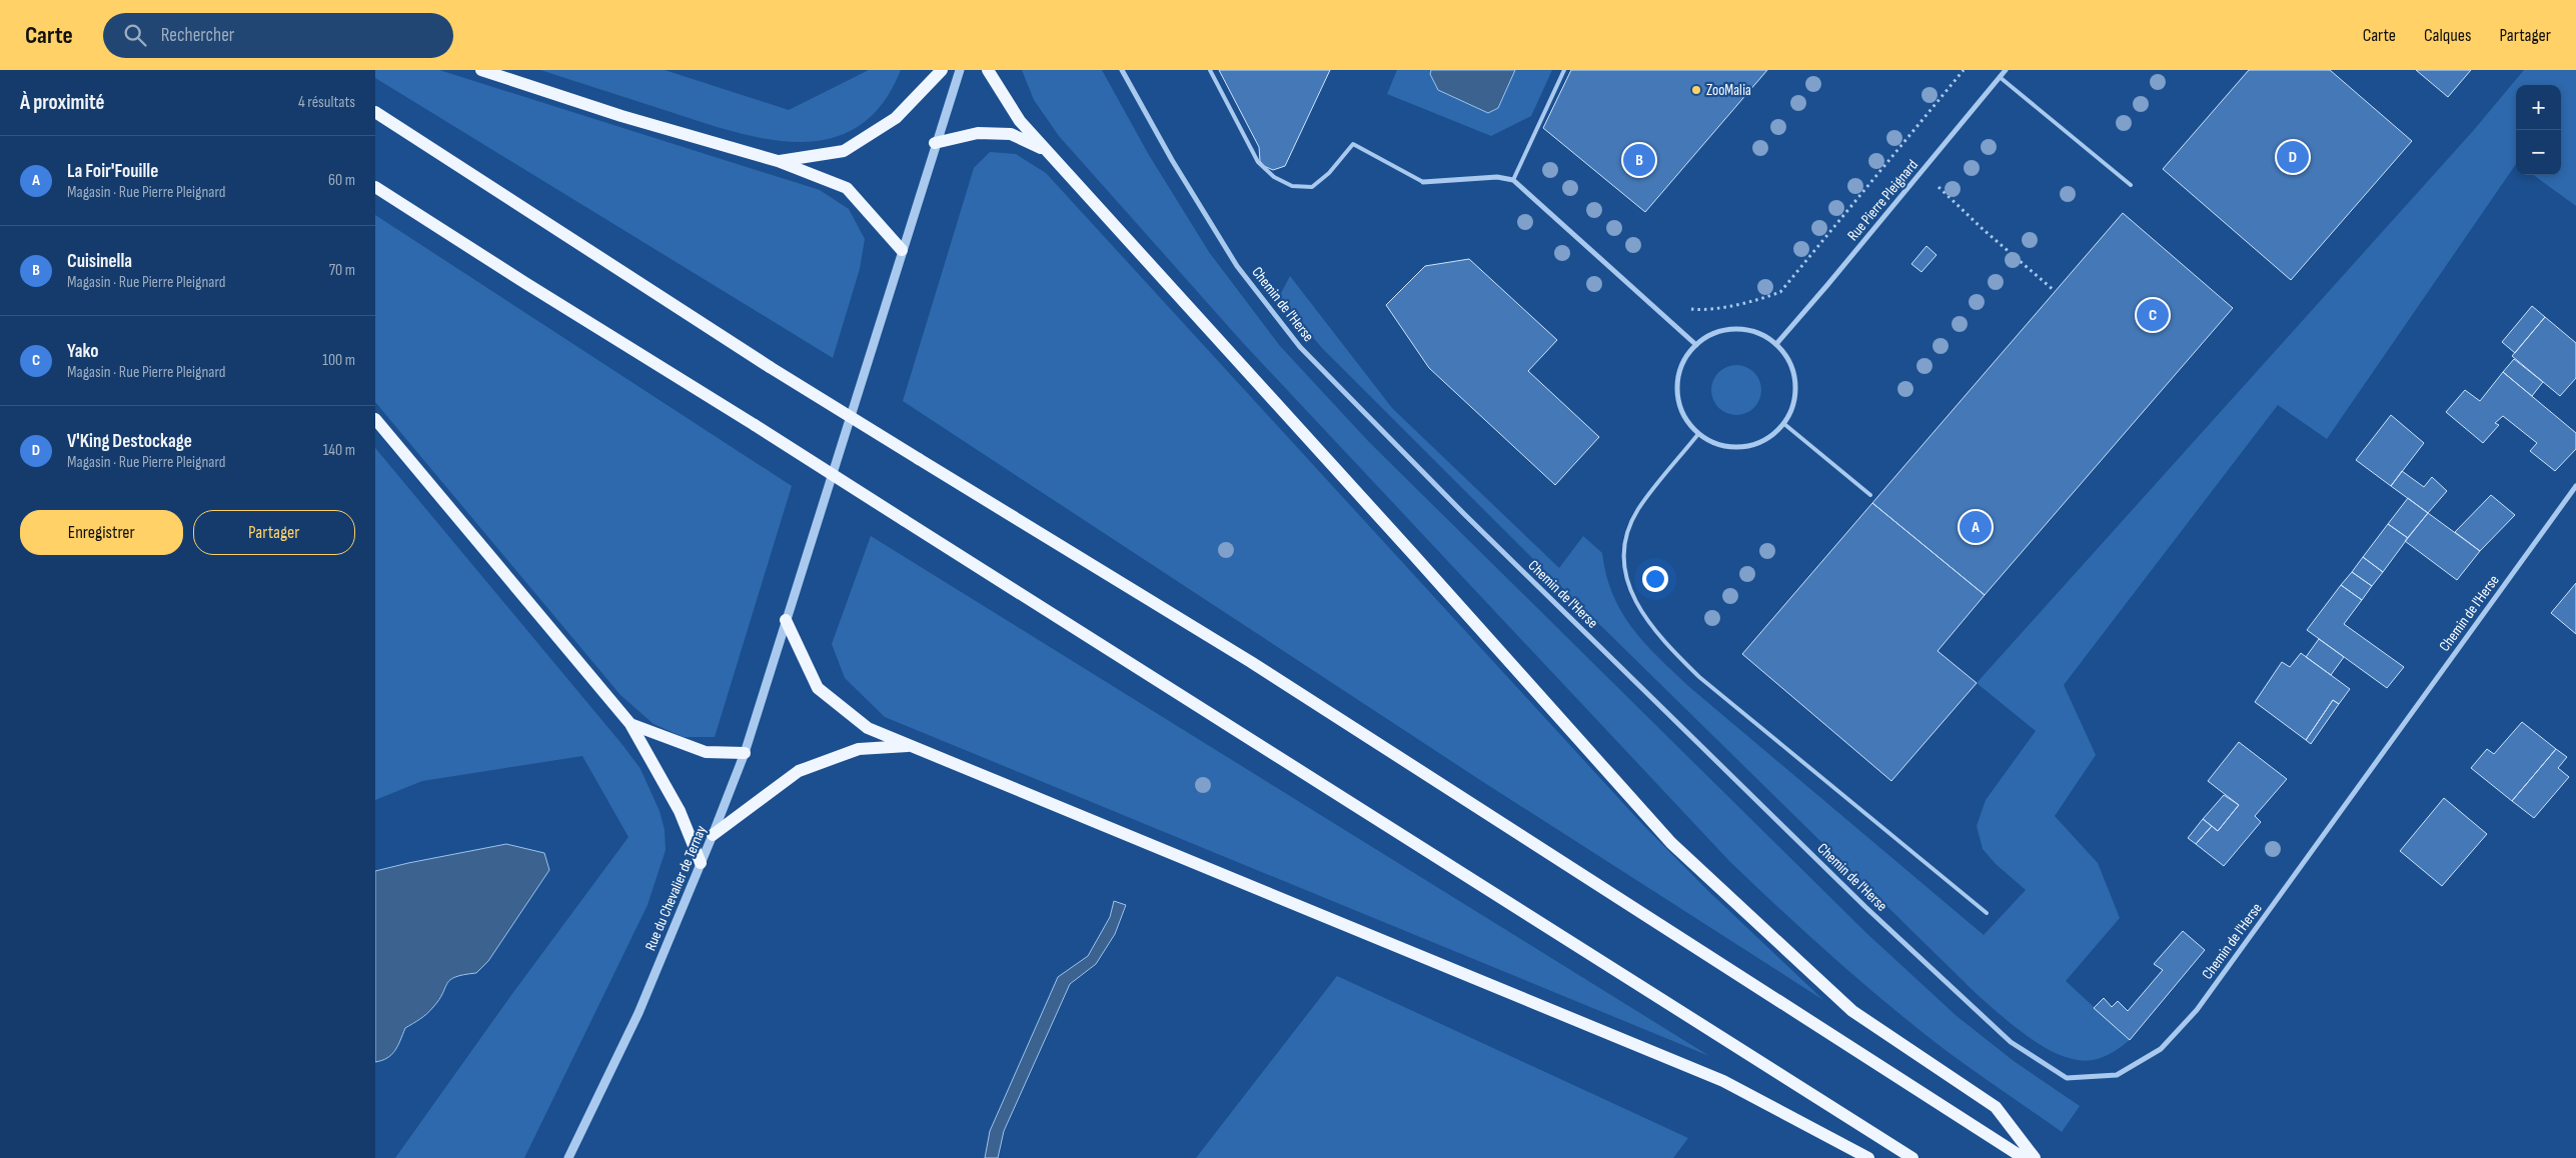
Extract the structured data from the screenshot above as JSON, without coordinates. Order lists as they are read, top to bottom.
{
  "streets": {
    "street": ["Rue Pierre Pleignard", "Chemin de l'Herse", "Rue du Chevalier de Ternay"]
  },
  "places": ["ZooMalia"],
  "page": {
    "header": "Carte",
    "search": "Rechercher",
    "nav": ["Carte", "Calques", "Partager"],
    "heading": ["À proximité", "4 résultats"],
    "map_buttons": ["+", "−"],
    "list": [
      {
        "mark": "A",
        "name": "La Foir'Fouille",
        "note": "Magasin · Rue Pierre Pleignard",
        "value": "60 m"
      },
      {
        "mark": "B",
        "name": "Cuisinella",
        "note": "Magasin · Rue Pierre Pleignard",
        "value": "70 m"
      },
      {
        "mark": "C",
        "name": "Yako",
        "note": "Magasin · Rue Pierre Pleignard",
        "value": "100 m"
      },
      {
        "mark": "D",
        "name": "V'King Destockage",
        "note": "Magasin · Rue Pierre Pleignard",
        "value": "140 m"
      }
    ],
    "pins": [
      "D",
      "B",
      "C",
      "A"
    ],
    "buttons": ["Enregistrer", "Partager"]
  }
}
